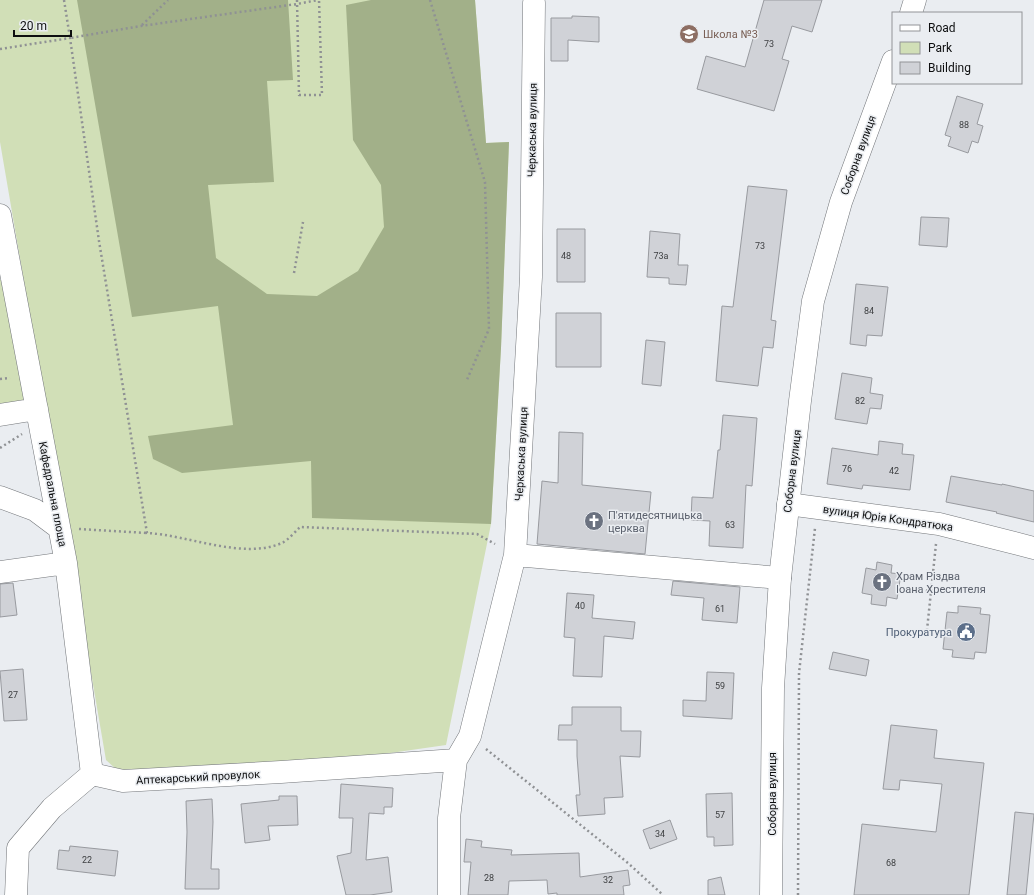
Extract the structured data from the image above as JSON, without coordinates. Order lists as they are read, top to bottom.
{
  "streets": {
    "street": [
      "Черкаська вулиця",
      "Соборна вулиця",
      "Кафедральна площа",
      "вулиця Юрія Кондратюка",
      "Аптекарський провулок"
    ]
  },
  "crossings": [
    ["Черкаська вулиця", "Аптекарський провулок"],
    ["Соборна вулиця", "вулиця Юрія Кондратюка"],
    ["Кафедральна площа", "Аптекарський провулок"]
  ],
  "places": {
    "school or university": ["Школа №3"],
    "church": ["П'ятидесятницька церква", "Храм Різдва Іоана Хрестителя"],
    "public building": ["Прокуратура"]
  },
  "house_numbers": [
    "73",
    "88",
    "73",
    "48",
    "73а",
    "84",
    "82",
    "76",
    "42",
    "63",
    "40",
    "61",
    "59",
    "27",
    "57",
    "34",
    "22",
    "68",
    "28",
    "32"
  ],
  "legend": ["Road", "Park", "Building"],
  "scale_bar": "20 m"
}
